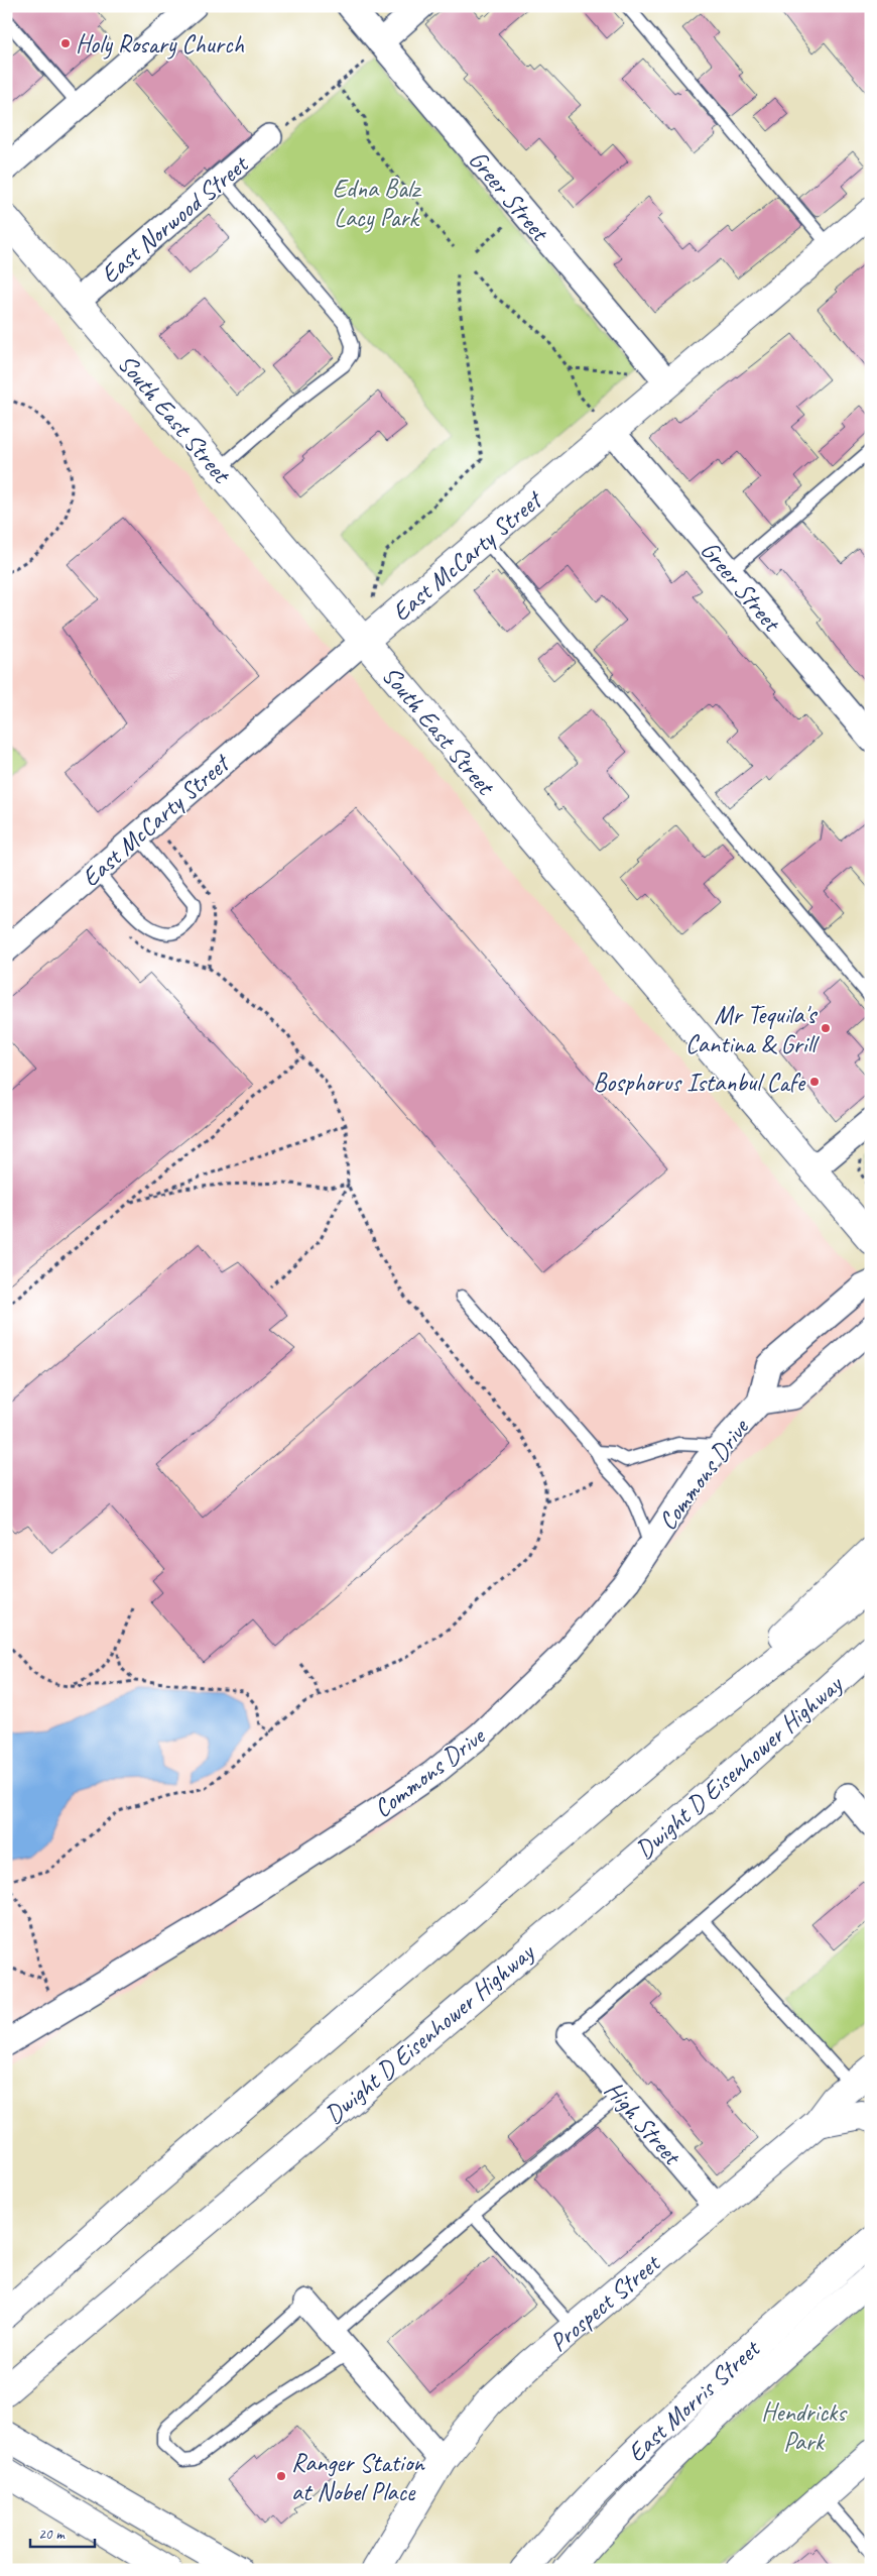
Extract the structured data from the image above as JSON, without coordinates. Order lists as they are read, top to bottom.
{
  "streets": {
    "main road": [
      "South East Street",
      "East McCarty Street",
      "Dwight D Eisenhower Highway",
      "Prospect Street",
      "East Morris Street"
    ],
    "street": [
      "Greer Street",
      "East Norwood Street",
      "Commons Drive",
      "High Street"
    ]
  },
  "crossings": [
    ["Greer Street", "East McCarty Street"],
    ["East Norwood Street", "South East Street"],
    ["South East Street", "East McCarty Street"],
    ["High Street", "Prospect Street"]
  ],
  "parks": ["Edna Balz Lacy Park", "Hendricks Park"],
  "places": [
    "Holy Rosary Church",
    "Mr Tequila's Cantina & Grill",
    "Bosphorus Istanbul Cafe",
    "Ranger Station at Nobel Place"
  ],
  "scale_bar": "20 m"
}
